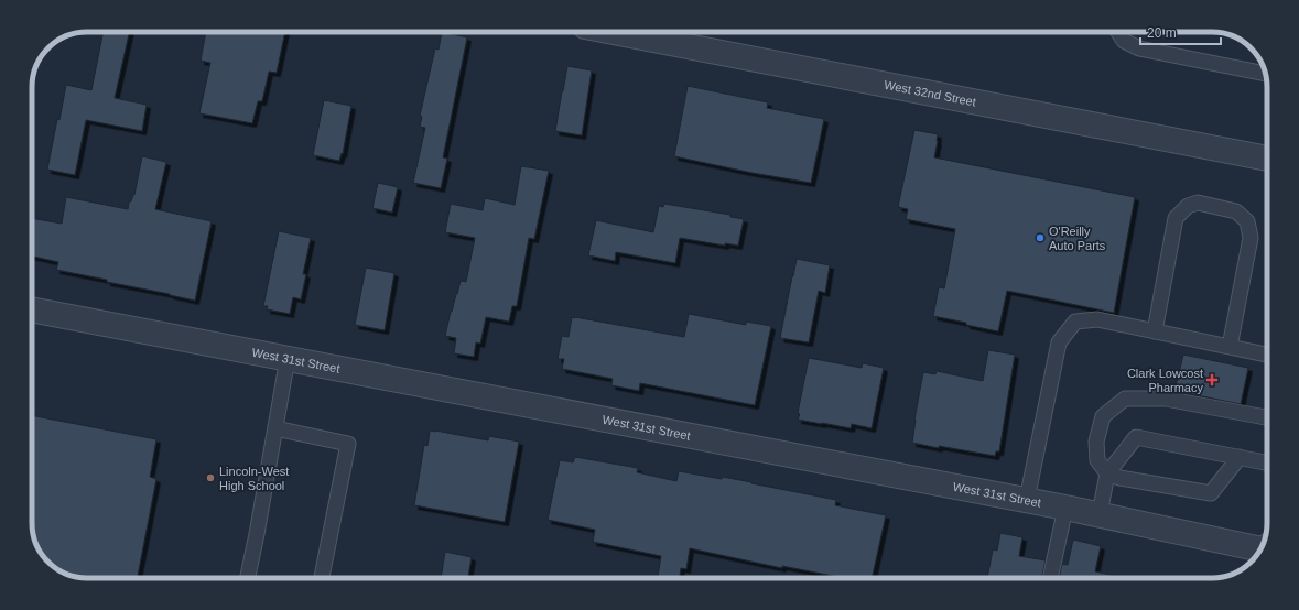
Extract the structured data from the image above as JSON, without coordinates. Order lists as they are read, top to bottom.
{
  "streets": {
    "street": ["West 32nd Street", "West 31st Street"]
  },
  "places": {
    "other": ["O'Reilly Auto Parts", "Lincoln-West High School"],
    "health": ["Clark Lowcost Pharmacy"]
  },
  "scale_bar": "20 m"
}
